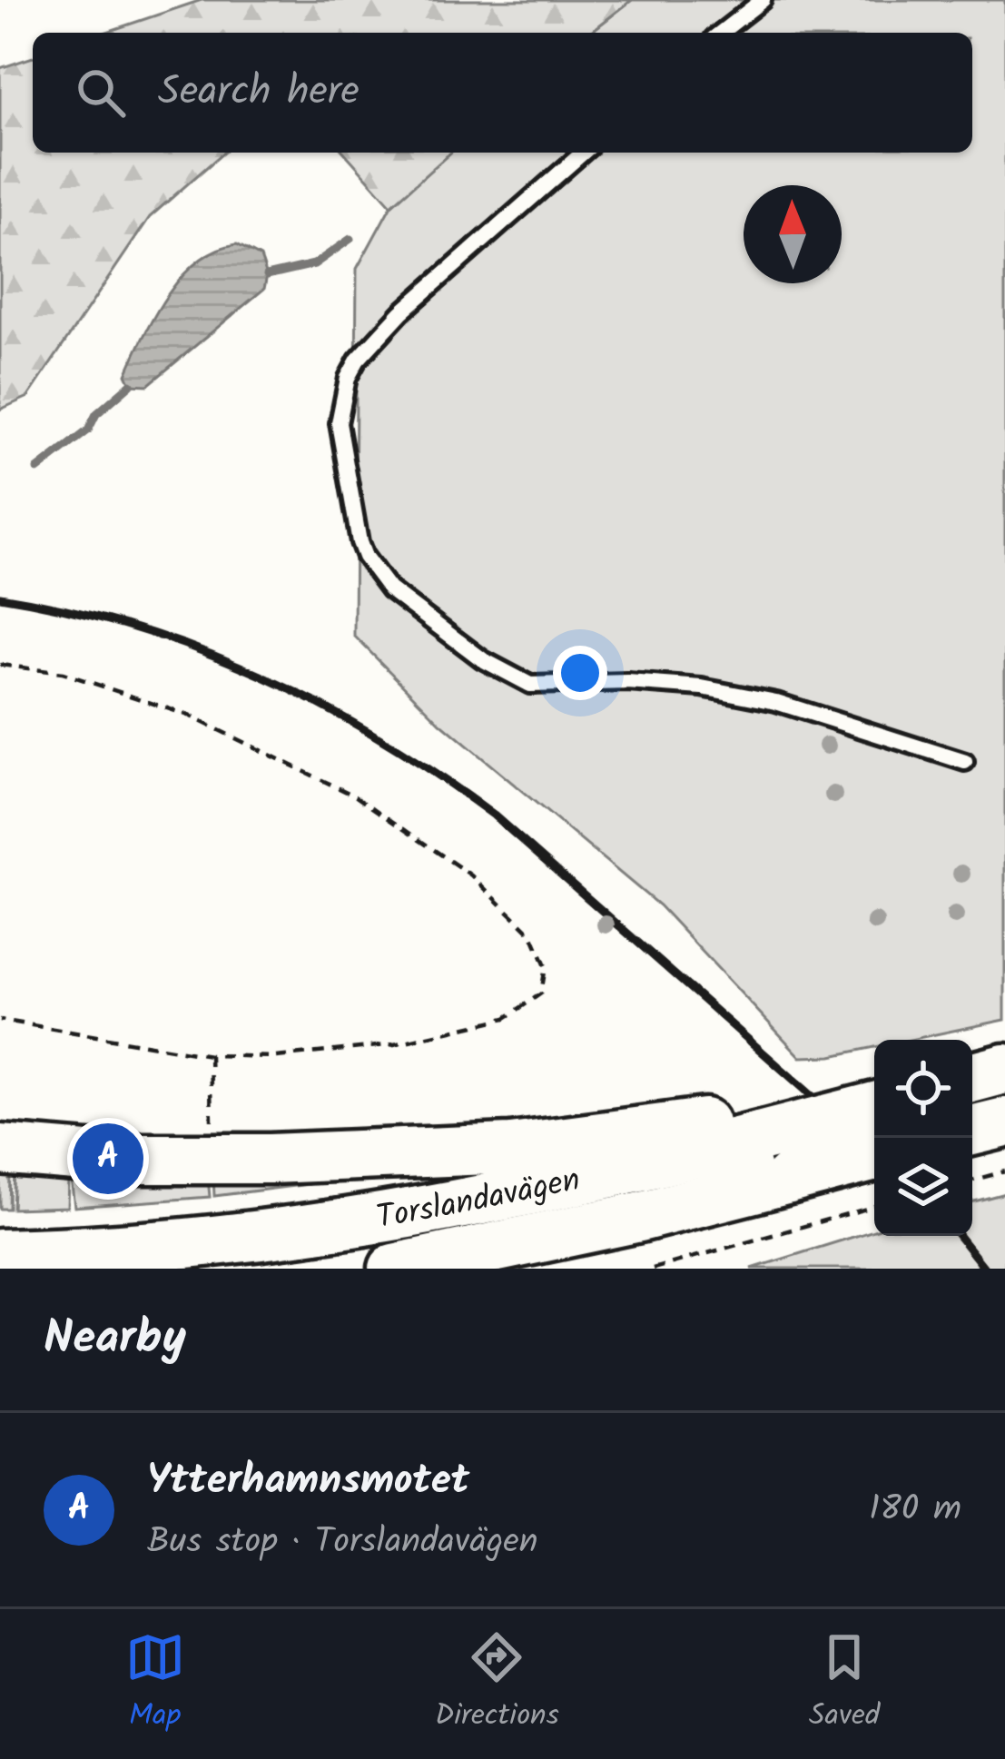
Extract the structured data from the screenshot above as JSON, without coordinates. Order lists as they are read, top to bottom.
{
  "streets": {
    "main road": ["Torslandavägen"]
  },
  "north": "top",
  "page": {
    "search": "Search here",
    "pins": "A",
    "heading": "Nearby",
    "list": [
      {
        "mark": "A",
        "name": "Ytterhamnsmotet",
        "note": "Bus stop · Torslandavägen",
        "value": "180 m"
      }
    ],
    "nav": ["Map", "Directions", "Saved"]
  }
}
